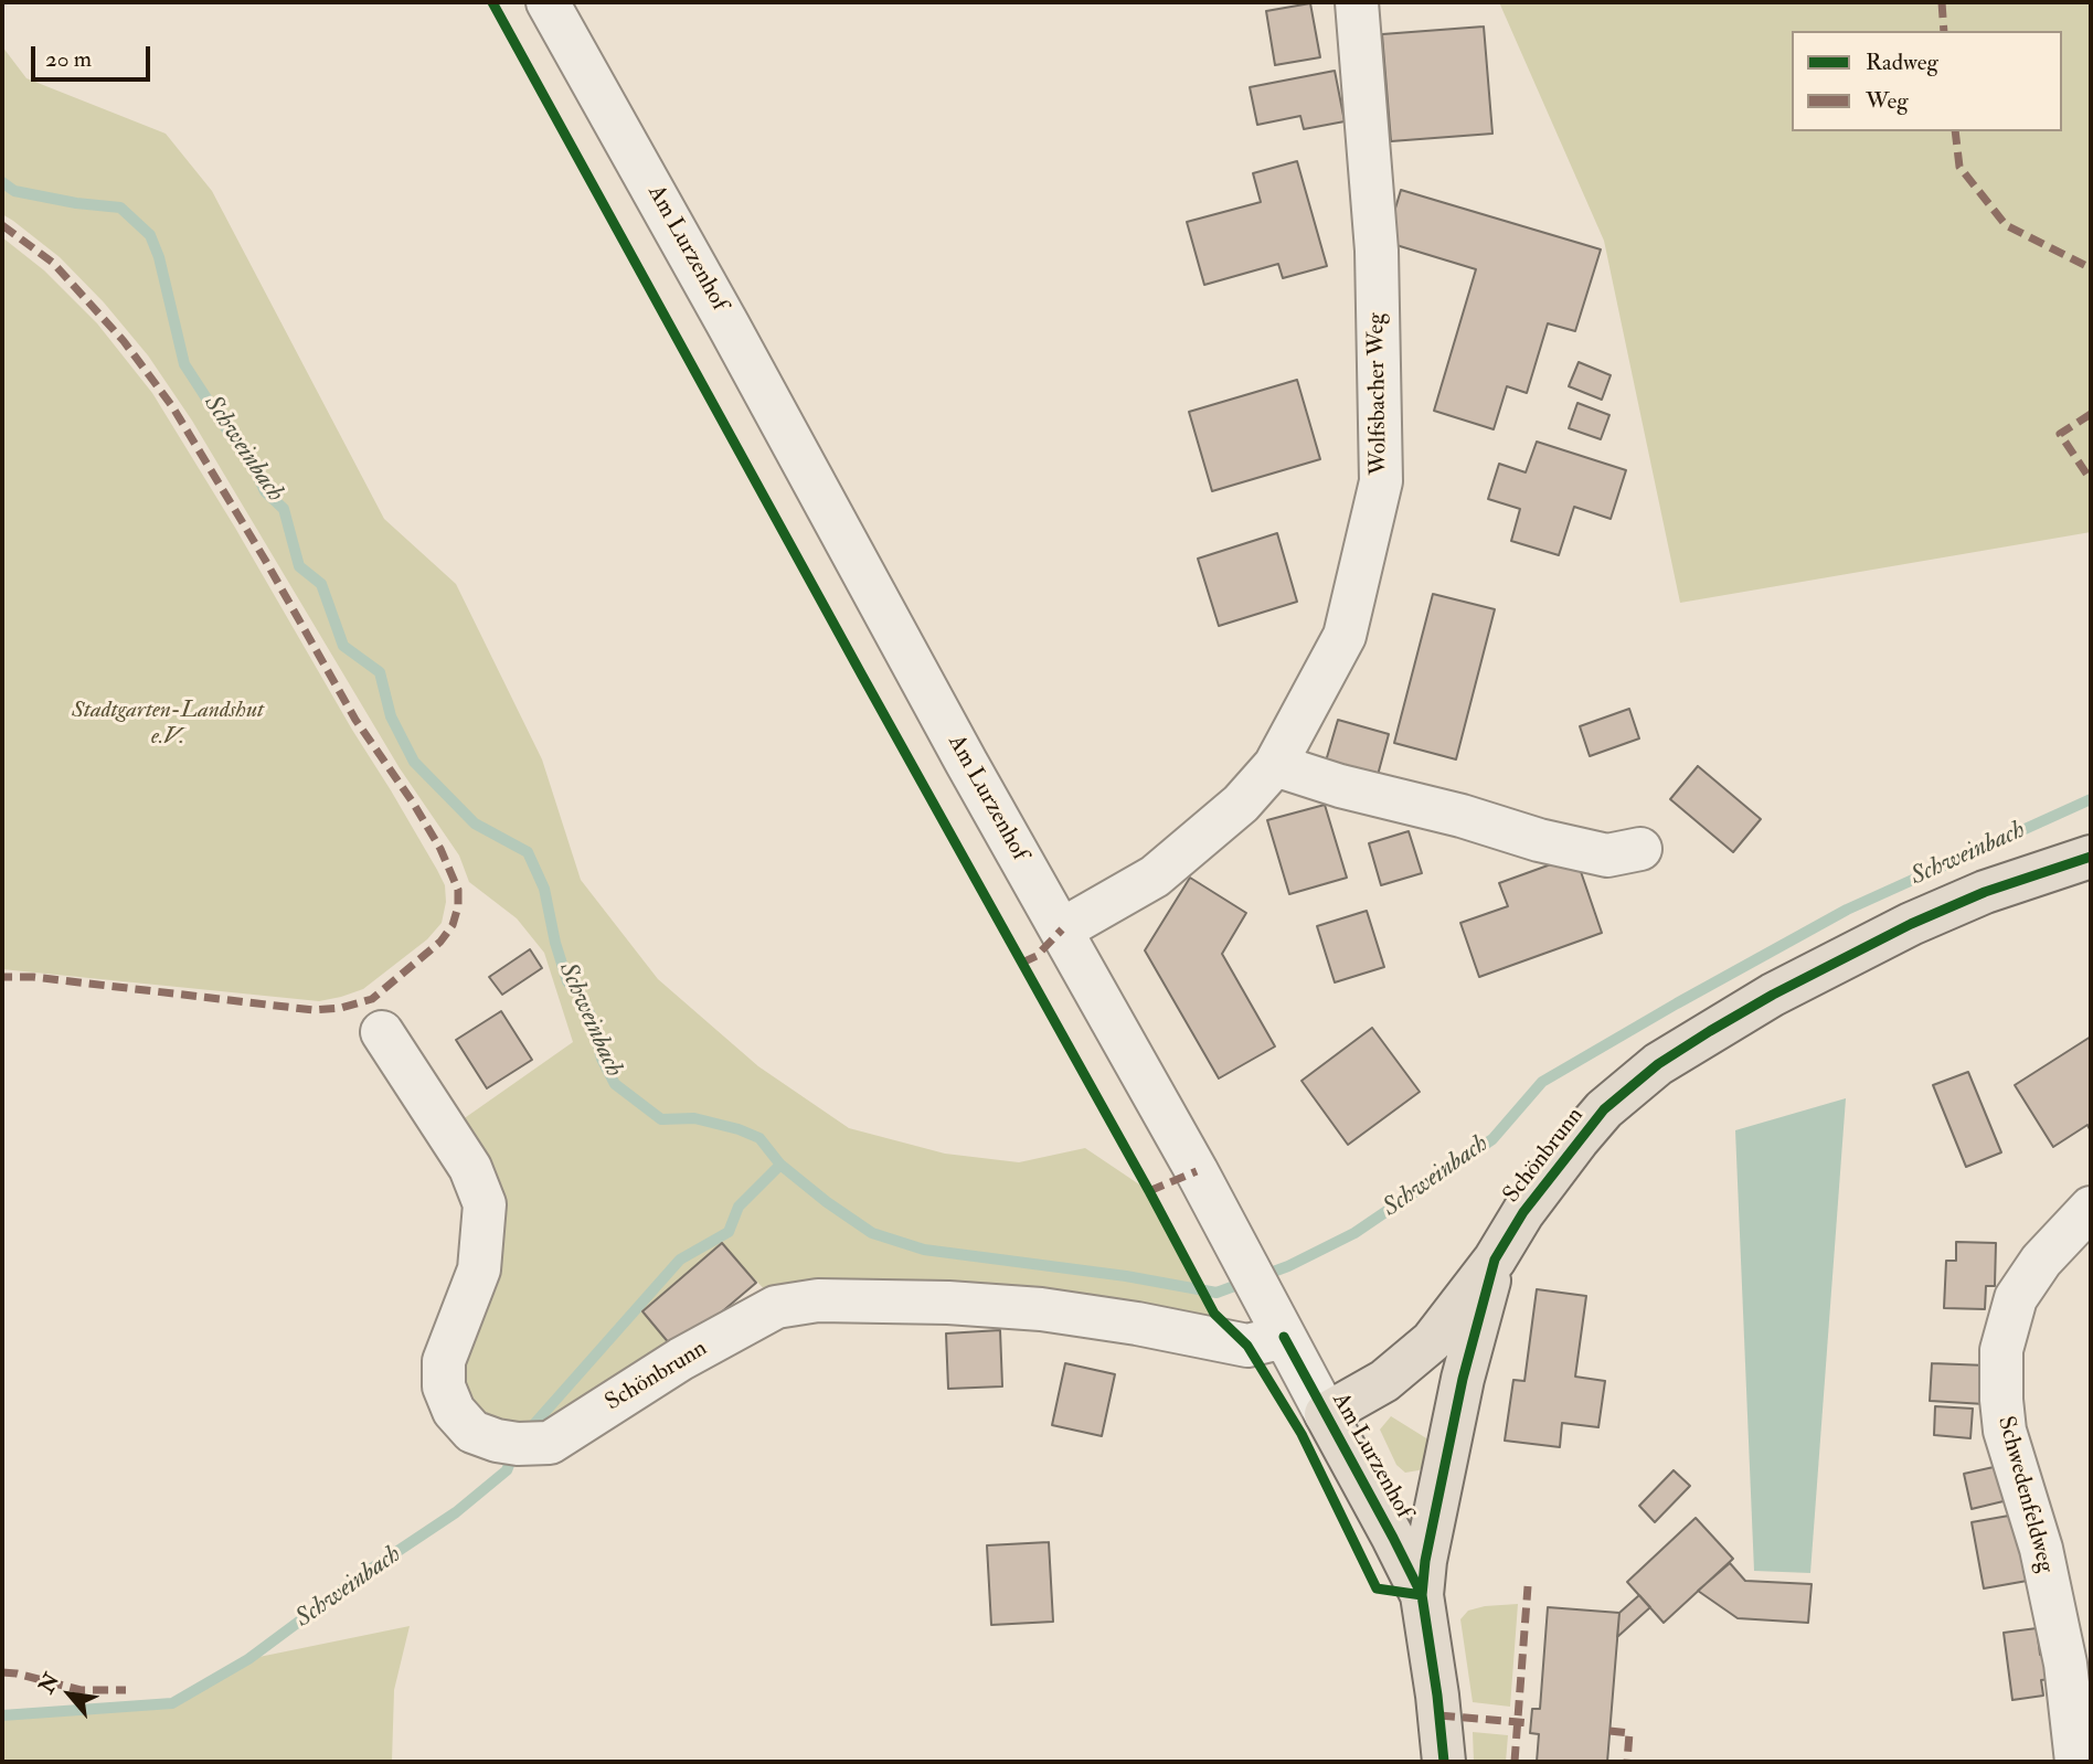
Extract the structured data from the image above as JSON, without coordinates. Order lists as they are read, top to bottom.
{
  "streets": {
    "main road": ["Am Lurzenhof", "Schönbrunn"],
    "street": ["Wolfsbacher Weg", "Schwedenfeldweg"]
  },
  "crossings": [
    ["Am Lurzenhof", "Wolfsbacher Weg"],
    ["Am Lurzenhof", "Schönbrunn"]
  ],
  "water": ["Schweinbach"],
  "parks": ["Stadtgarten-Landshut e.V."],
  "legend": ["Radweg", "Weg"],
  "scale_bar": "20 m",
  "north": "top left"
}
